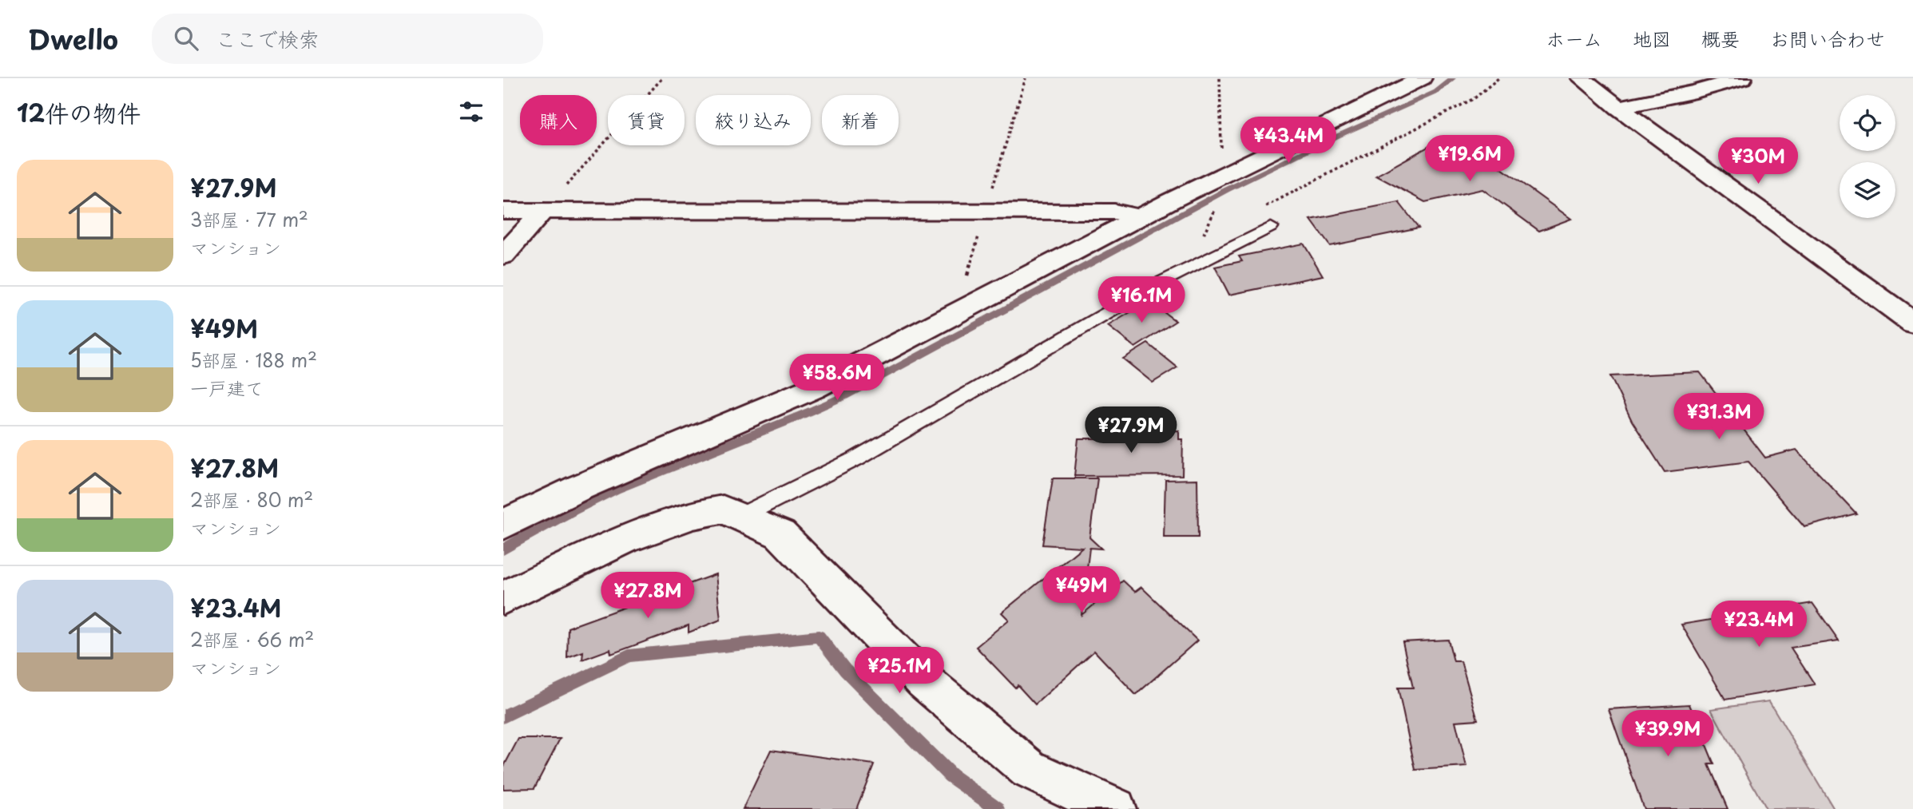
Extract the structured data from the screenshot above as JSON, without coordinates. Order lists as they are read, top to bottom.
{
  "page": {
    "header": "Dwello",
    "search": "ここで検索",
    "nav": [
      "ホーム",
      "地図",
      "概要",
      "お問い合わせ"
    ],
    "heading": "12件の物件",
    "chip": [
      "購入",
      "賃貸",
      "絞り込み",
      "新着"
    ],
    "price": [
      "¥43.4M",
      "¥19.6M",
      "¥30M",
      "¥16.1M",
      "¥58.6M",
      "¥31.3M",
      "¥27.9M",
      "¥49M",
      "¥27.8M",
      "¥23.4M",
      "¥25.1M",
      "¥39.9M"
    ],
    "list": [
      {
        "name": "¥27.9M",
        "note": "3部屋 · 77 m² · マンション"
      },
      {
        "name": "¥49M",
        "note": "5部屋 · 188 m² · 一戸建て"
      },
      {
        "name": "¥27.8M",
        "note": "2部屋 · 80 m² · マンション"
      },
      {
        "name": "¥23.4M",
        "note": "2部屋 · 66 m² · マンション"
      }
    ]
  }
}
